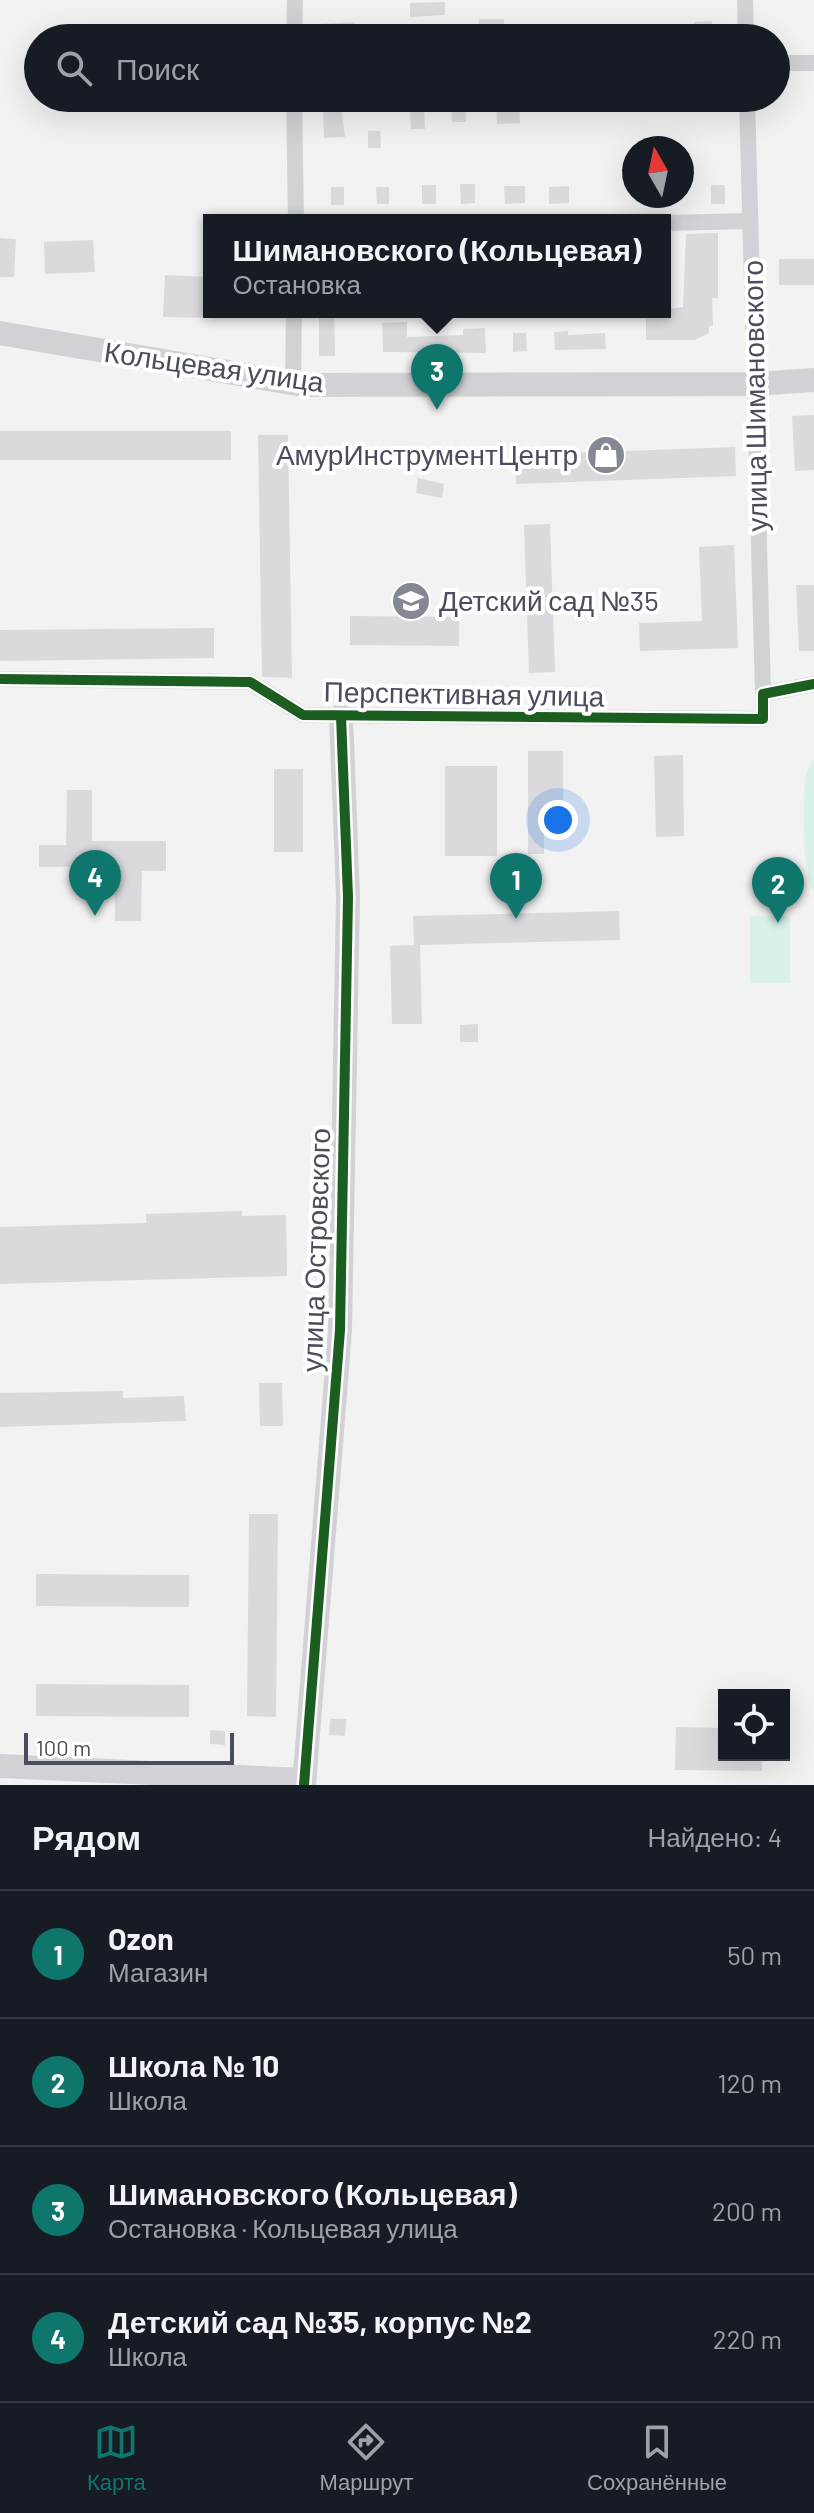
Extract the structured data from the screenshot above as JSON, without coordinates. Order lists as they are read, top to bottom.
{
  "streets": {
    "street": [
      "Кольцевая улица",
      "улица Шимановского",
      "Перспективная улица",
      "улица Островского"
    ]
  },
  "crossings": [
    ["Кольцевая улица", "улица Шимановского"],
    ["улица Шимановского", "Перспективная улица"],
    ["Перспективная улица", "улица Островского"]
  ],
  "places": {
    "shop": ["АмурИнструментЦентр"],
    "school or university": ["Детский сад №35"]
  },
  "scale_bar": "100 m",
  "north": "top",
  "page": {
    "search": "Поиск",
    "popup": ["Шимановского (Кольцевая)", "Остановка"],
    "pins": [
      "3",
      "4",
      "1",
      "2"
    ],
    "scale": "100 m",
    "heading": ["Рядом", "Найдено: 4"],
    "list": [
      {
        "mark": "1",
        "name": "Ozon",
        "note": "Магазин",
        "value": "50 m"
      },
      {
        "mark": "2",
        "name": "Школа № 10",
        "note": "Школа",
        "value": "120 m"
      },
      {
        "mark": "3",
        "name": "Шимановского (Кольцевая)",
        "note": "Остановка · Кольцевая улица",
        "value": "200 m"
      },
      {
        "mark": "4",
        "name": "Детский сад №35, корпус №2",
        "note": "Школа",
        "value": "220 m"
      }
    ],
    "nav": ["Карта", "Маршрут", "Сохранённые"]
  }
}
